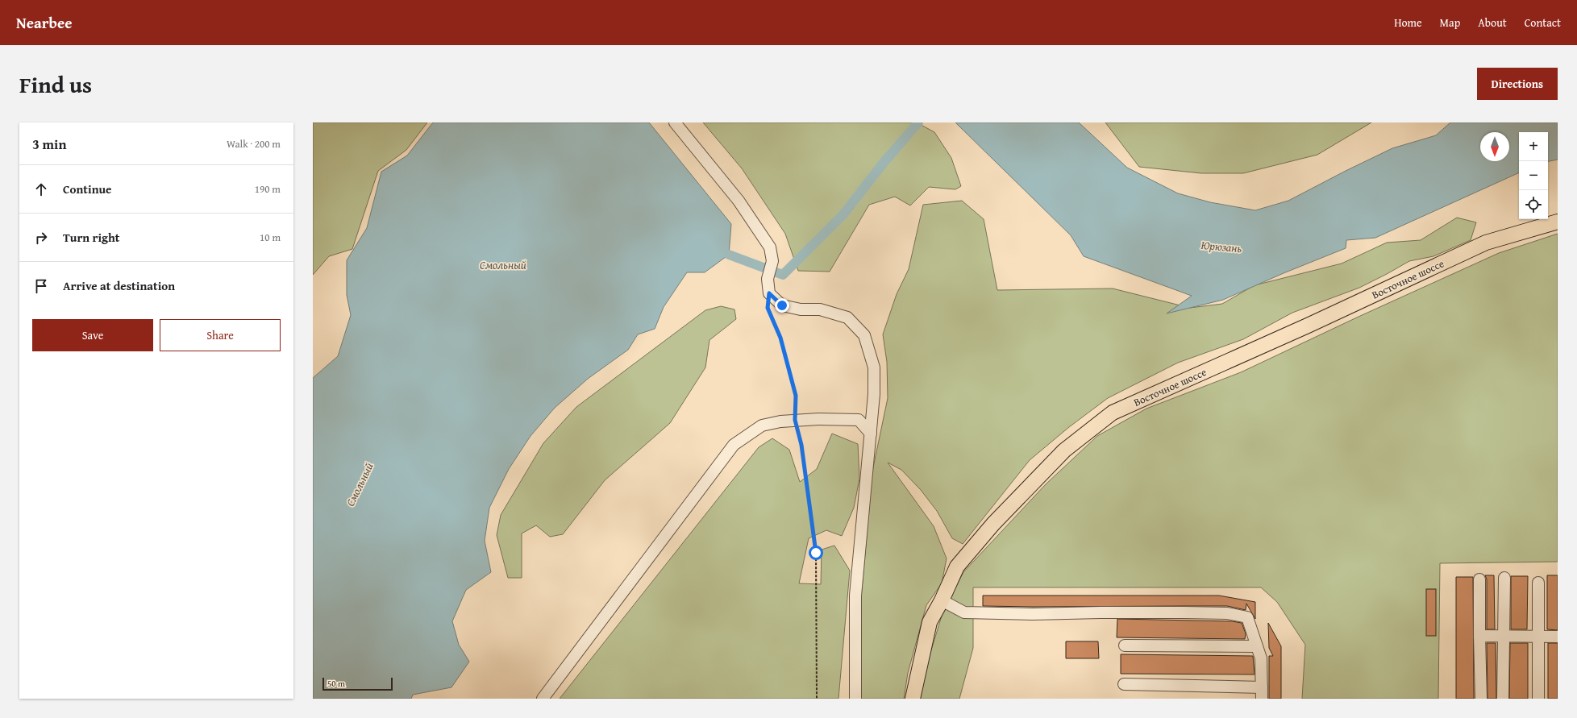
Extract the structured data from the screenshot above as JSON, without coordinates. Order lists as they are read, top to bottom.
{
  "streets": {
    "main road": ["Восточное шоссе"]
  },
  "water": ["Юрюзань", "Смольный"],
  "scale_bar": "50 m",
  "north": "bottom",
  "page": {
    "header": "Nearbee",
    "nav": [
      "Home",
      "Map",
      "About",
      "Contact"
    ],
    "title": "Find us",
    "buttons": [
      "Directions",
      ["Save", "Share"]
    ],
    "heading": ["3 min", "Walk · 200 m"],
    "map_buttons": ["+", "−"],
    "list": [
      ["Continue", "190 m"],
      ["Turn right", "10 m"],
      "Arrive at destination"
    ],
    "scale": "50 m"
  }
}
